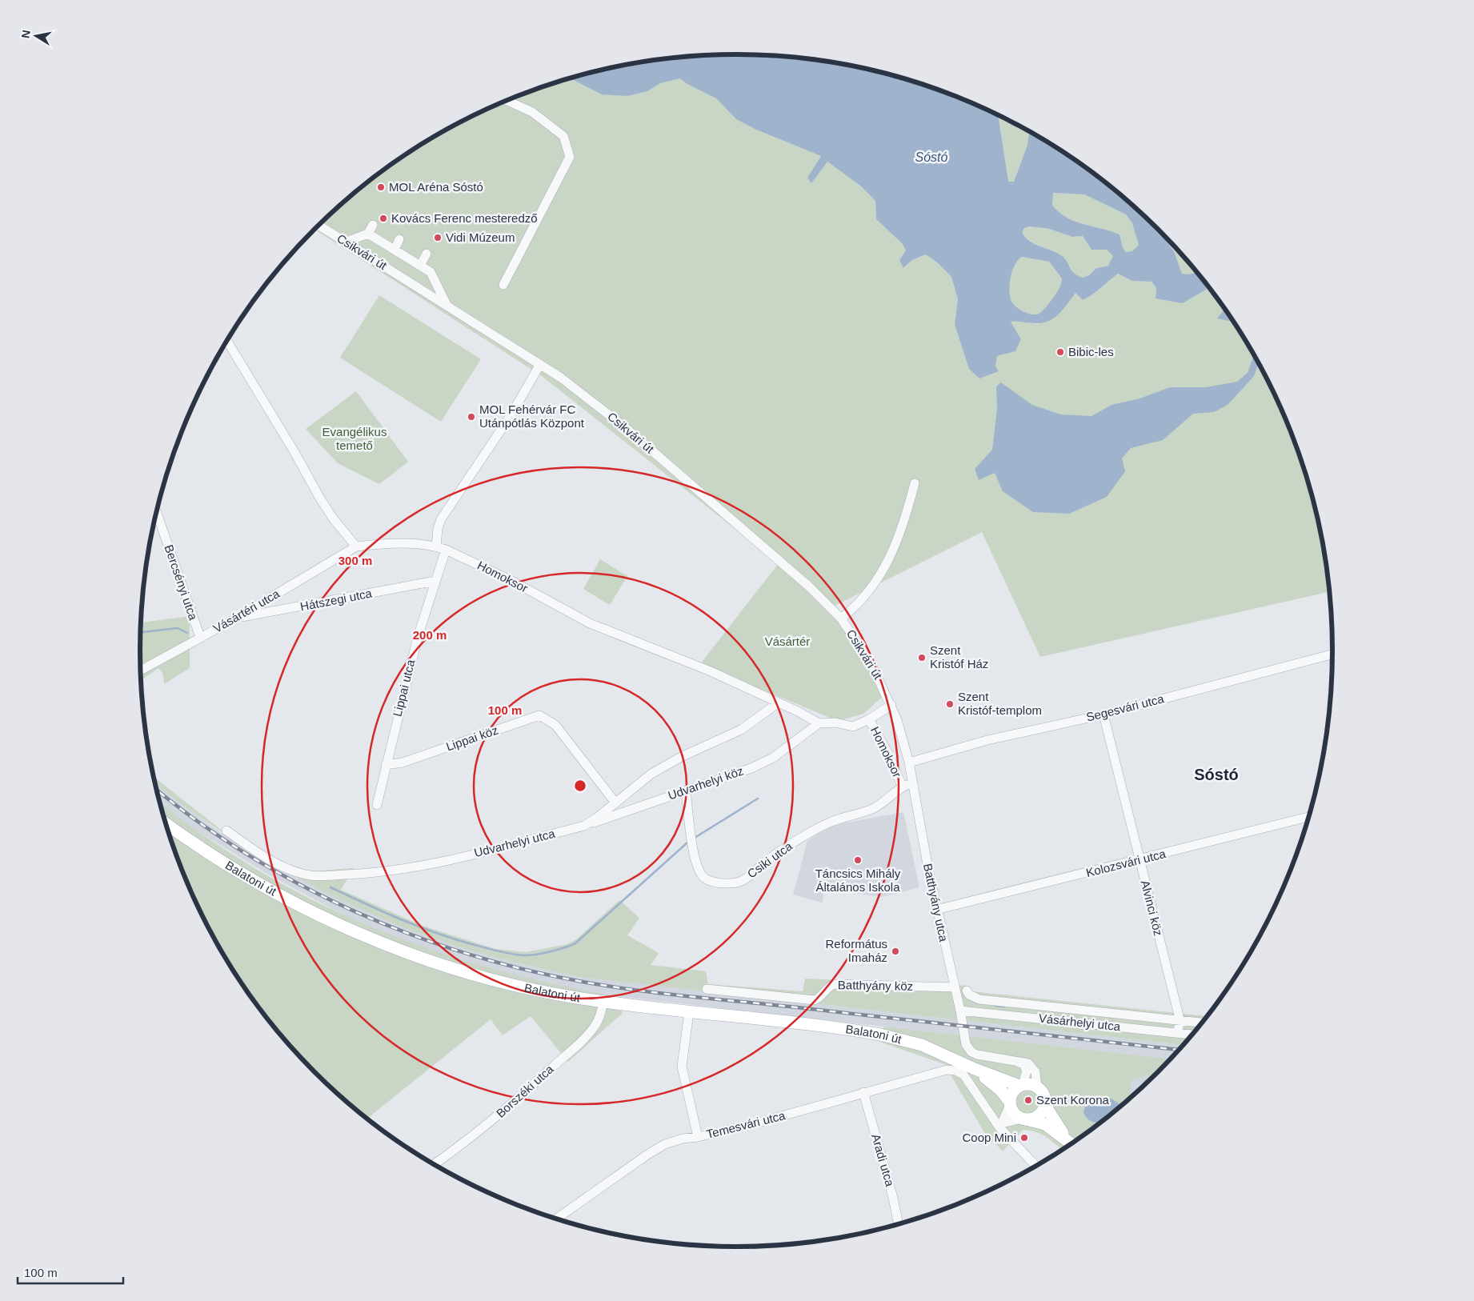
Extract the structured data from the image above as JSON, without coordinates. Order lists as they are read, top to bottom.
{
  "streets": {
    "main road": ["Balatoni út"],
    "street": [
      "Csikvári út",
      "Homoksor",
      "Bercsényi utca",
      "Hátszegi utca",
      "Vásártéri utca",
      "Lippai utca",
      "Segesvári utca",
      "Lippai köz",
      "Udvarhelyi köz",
      "Udvarhelyi utca",
      "Csiki utca",
      "Kolozsvári utca",
      "Batthyány utca",
      "Alvinci köz",
      "Batthyány köz",
      "Vásárhelyi utca",
      "Borszéki utca",
      "Temesvári utca",
      "Aradi utca"
    ]
  },
  "crossings": [
    ["Csikvári út", "Homoksor"],
    ["Csikvári út", "Batthyány utca"],
    ["Homoksor", "Vásártéri utca"],
    ["Homoksor", "Lippai utca"],
    ["Homoksor", "Udvarhelyi köz"],
    ["Homoksor", "Udvarhelyi utca"],
    ["Homoksor", "Csiki utca"],
    ["Homoksor", "Batthyány utca"],
    ["Bercsényi utca", "Vásártéri utca"],
    ["Hátszegi utca", "Vásártéri utca"],
    ["Hátszegi utca", "Lippai utca"],
    ["Lippai utca", "Lippai köz"],
    ["Segesvári utca", "Batthyány utca"],
    ["Segesvári utca", "Alvinci köz"],
    ["Lippai köz", "Udvarhelyi utca"],
    ["Udvarhelyi köz", "Udvarhelyi utca"],
    ["Udvarhelyi köz", "Csiki utca"],
    ["Csiki utca", "Batthyány utca"],
    ["Kolozsvári utca", "Batthyány utca"],
    ["Kolozsvári utca", "Alvinci köz"],
    ["Balatoni út", "Batthyány utca"],
    ["Balatoni út", "Borszéki utca"],
    ["Batthyány utca", "Batthyány köz"],
    ["Batthyány utca", "Vásárhelyi utca"],
    ["Alvinci köz", "Vásárhelyi utca"],
    ["Temesvári utca", "Aradi utca"]
  ],
  "districts": ["Sóstó"],
  "water": ["Sóstó"],
  "parks": ["Evangélikus temető", "Vásártér"],
  "places": [
    "MOL Aréna Sóstó",
    "Kovács Ferenc mesteredző",
    "Vidi Múzeum",
    "Bibic-les",
    "MOL Fehérvár FC Utánpótlás Központ",
    "Szent Kristóf Ház",
    "Szent Kristóf-templom",
    "Táncsics Mihály Általános Iskola",
    "Református Imaház",
    "Szent Korona",
    "Coop Mini"
  ],
  "scale_bar": "100 m",
  "north": "left",
  "rings": ["300 m", "200 m", "100 m"]
}
